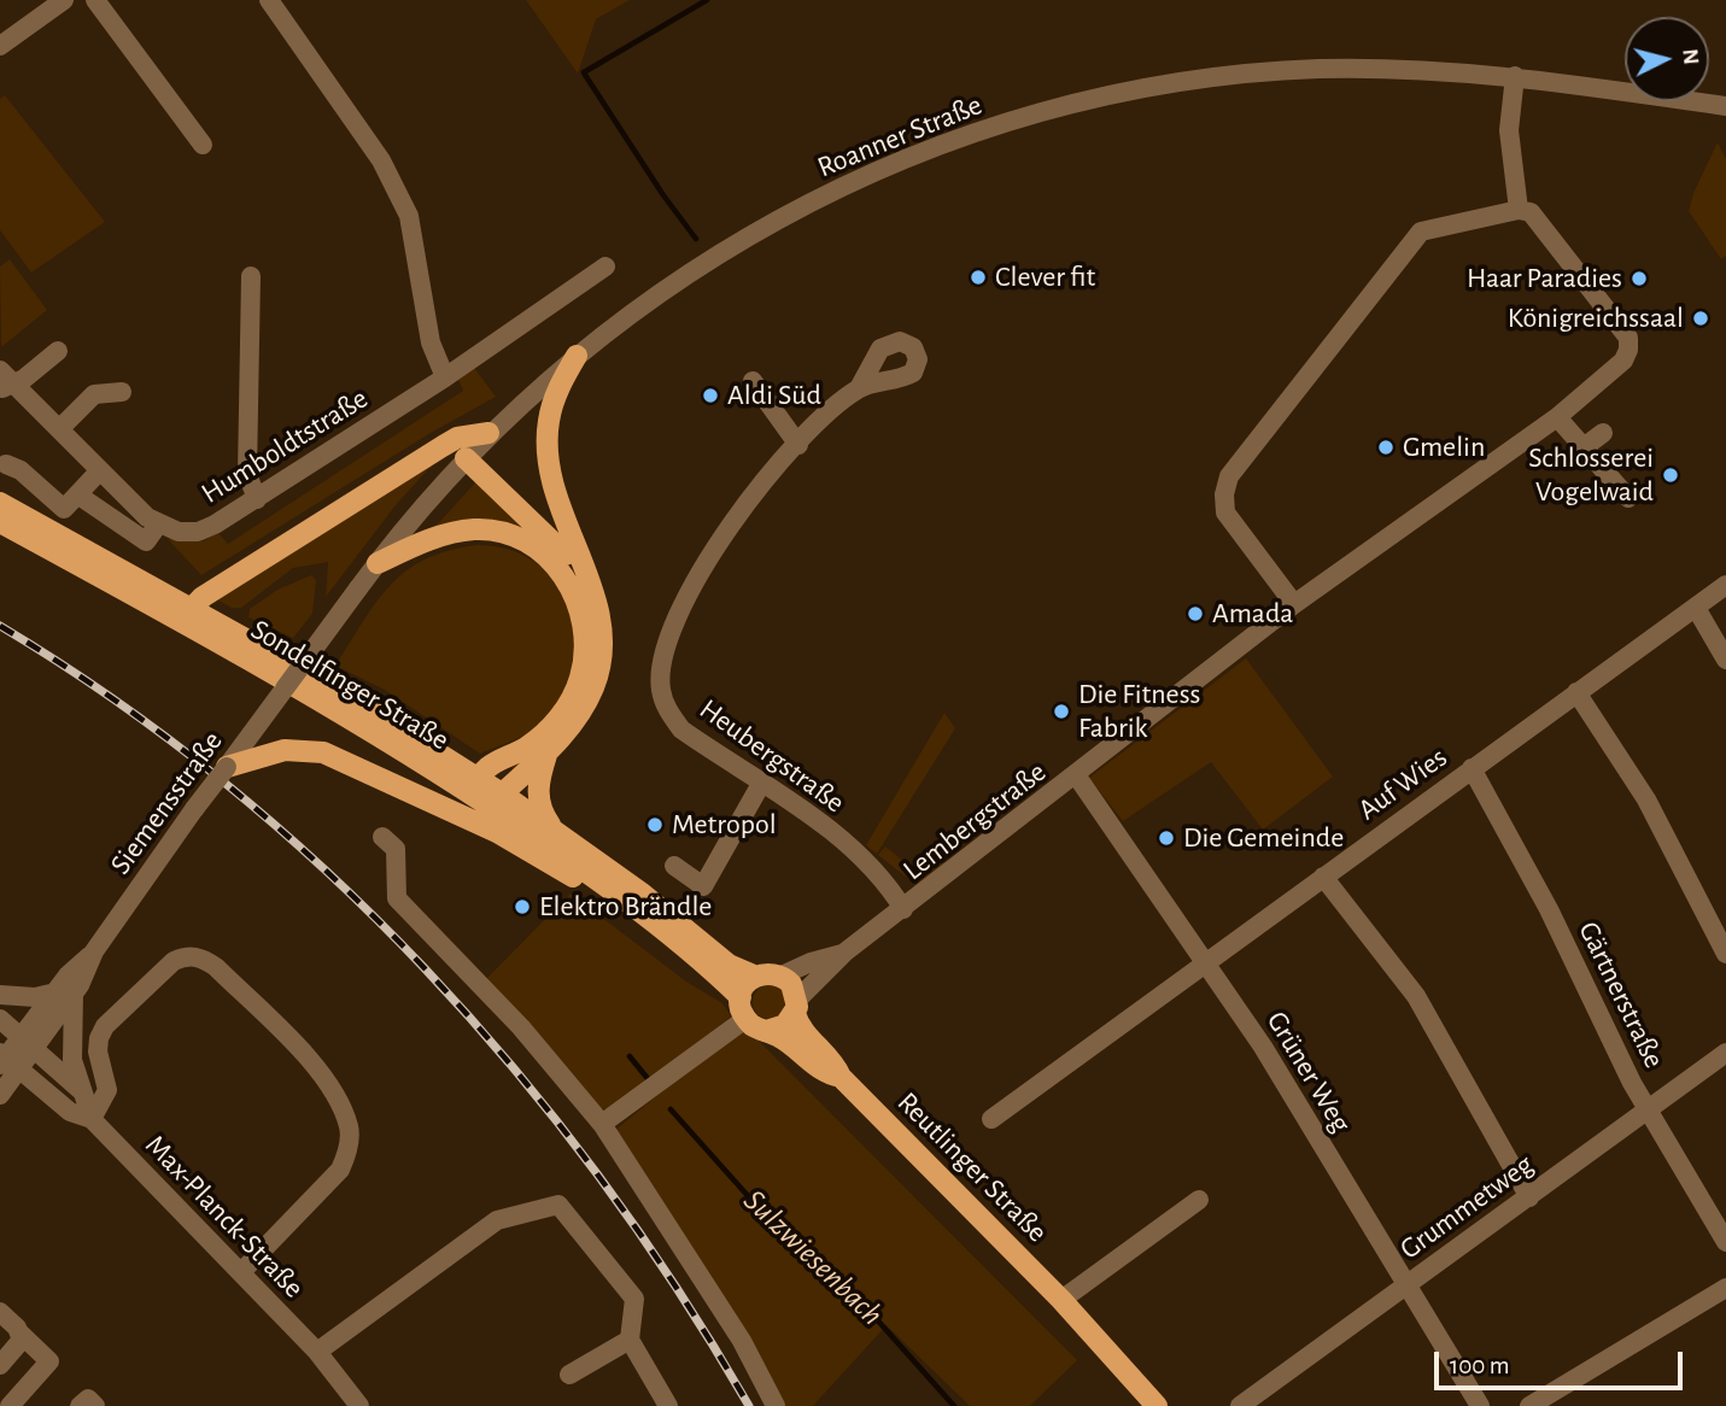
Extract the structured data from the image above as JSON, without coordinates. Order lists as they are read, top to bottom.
{
  "streets": {
    "main road": ["Sondelfinger Straße", "Reutlinger Straße"],
    "street": [
      "Roanner Straße",
      "Humboldtstraße",
      "Heubergstraße",
      "Auf Wies",
      "Siemensstraße",
      "Lembergstraße",
      "Gärtnerstraße",
      "Grüner Weg",
      "Grummetweg",
      "Max-Planck-Straße"
    ]
  },
  "crossings": [
    ["Roanner Straße", "Siemensstraße"],
    ["Sondelfinger Straße", "Lembergstraße"],
    ["Sondelfinger Straße", "Reutlinger Straße"],
    ["Heubergstraße", "Lembergstraße"],
    ["Auf Wies", "Gärtnerstraße"],
    ["Auf Wies", "Grüner Weg"],
    ["Siemensstraße", "Max-Planck-Straße"],
    ["Lembergstraße", "Grüner Weg"],
    ["Lembergstraße", "Reutlinger Straße"],
    ["Gärtnerstraße", "Grummetweg"],
    ["Grüner Weg", "Grummetweg"]
  ],
  "water": ["Sulzwiesenbach"],
  "places": [
    "Clever fit",
    "Haar Paradies",
    "Königreichssaal",
    "Aldi Süd",
    "Gmelin",
    "Schlosserei Vogelwaid",
    "Amada",
    "Die Fitness Fabrik",
    "Metropol",
    "Die Gemeinde",
    "Elektro Brändle"
  ],
  "scale_bar": "100 m",
  "north": "right"
}
